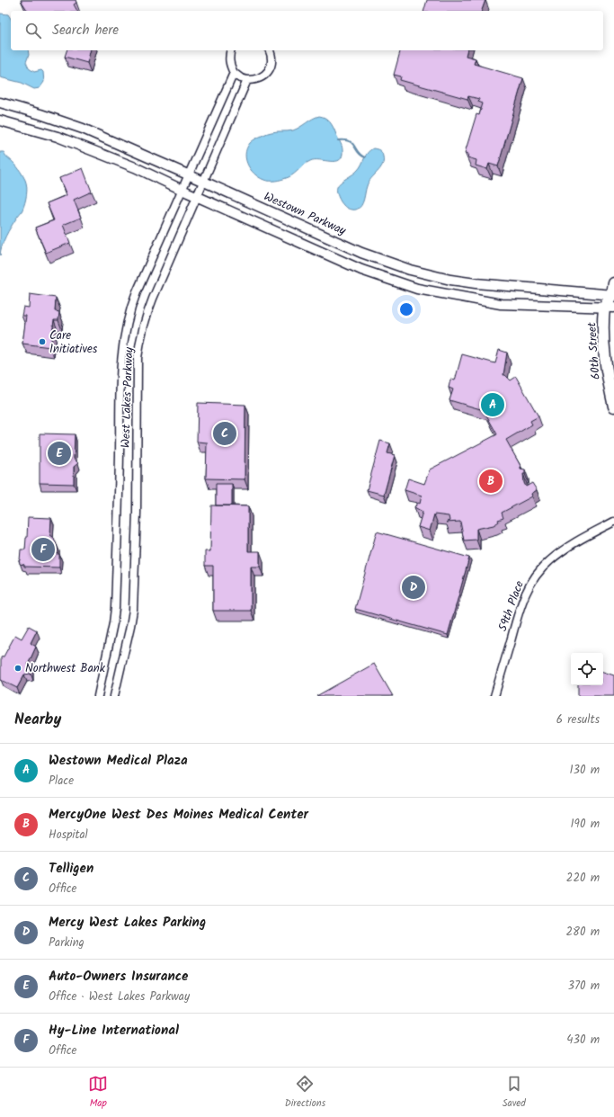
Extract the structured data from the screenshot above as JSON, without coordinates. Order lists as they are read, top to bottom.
{
  "streets": {
    "main road": ["60th Street"],
    "street": ["Westown Parkway", "West Lakes Parkway", "59th Place"]
  },
  "crossings": [
    ["Westown Parkway", "60th Street"],
    ["Westown Parkway", "West Lakes Parkway"]
  ],
  "places": ["Care Initiatives", "Northwest Bank"],
  "page": {
    "search": "Search here",
    "pins": [
      "A",
      "C",
      "E",
      "B",
      "F",
      "D"
    ],
    "heading": ["Nearby", "6 results"],
    "list": [
      {
        "mark": "A",
        "name": "Westown Medical Plaza",
        "note": "Place",
        "value": "130 m"
      },
      {
        "mark": "B",
        "name": "MercyOne West Des Moines Medical Center",
        "note": "Hospital",
        "value": "190 m"
      },
      {
        "mark": "C",
        "name": "Telligen",
        "note": "Office",
        "value": "220 m"
      },
      {
        "mark": "D",
        "name": "Mercy West Lakes Parking",
        "note": "Parking",
        "value": "280 m"
      },
      {
        "mark": "E",
        "name": "Auto-Owners Insurance",
        "note": "Office · West Lakes Parkway",
        "value": "370 m"
      },
      {
        "mark": "F",
        "name": "Hy-Line International",
        "note": "Office",
        "value": "430 m"
      }
    ],
    "nav": ["Map", "Directions", "Saved"]
  }
}
